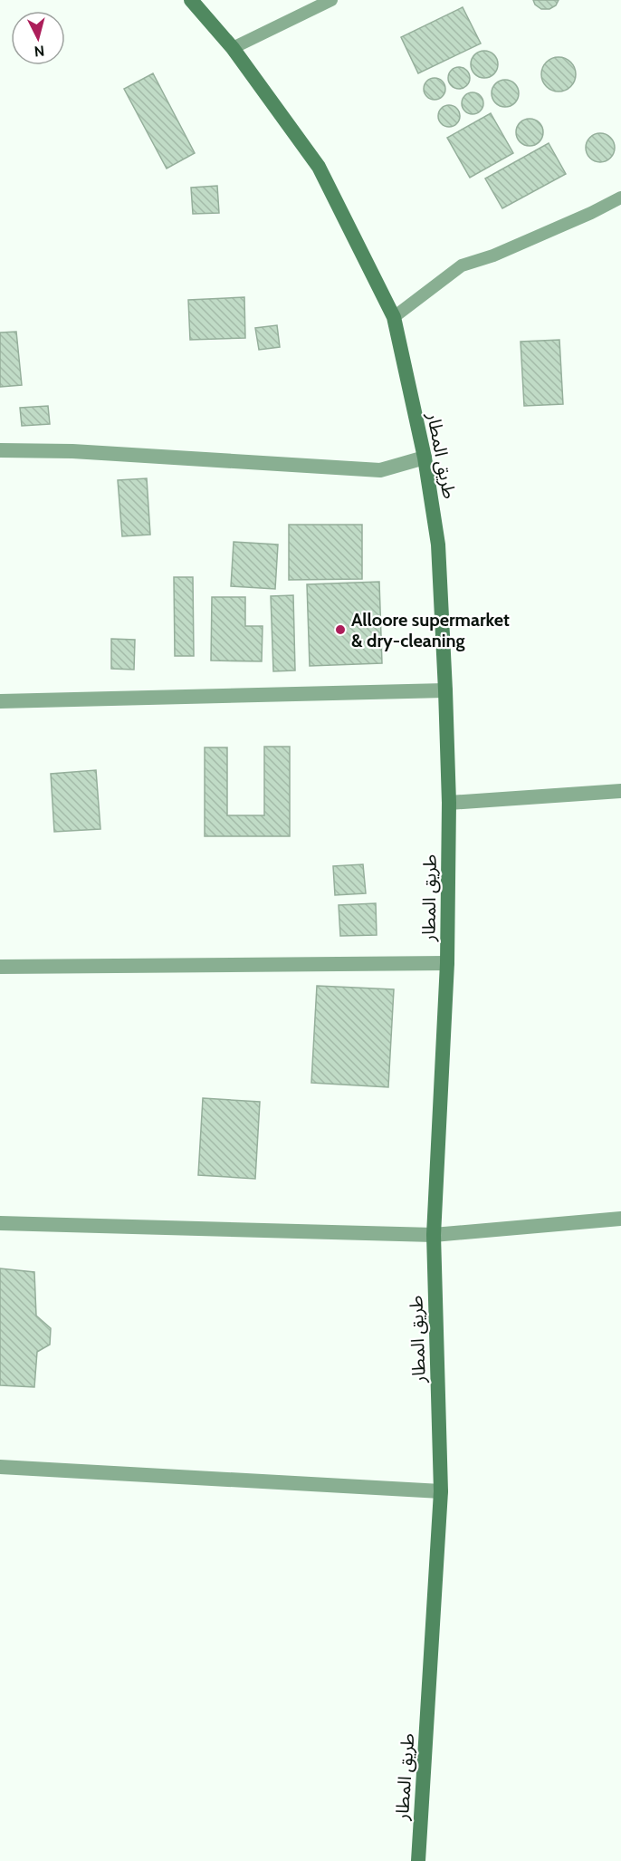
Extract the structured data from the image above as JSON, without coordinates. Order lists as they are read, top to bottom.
{
  "streets": {
    "main road": ["طريق المطار"]
  },
  "places": ["Alloore supermarket & dry-cleaning"],
  "north": "bottom"
}
